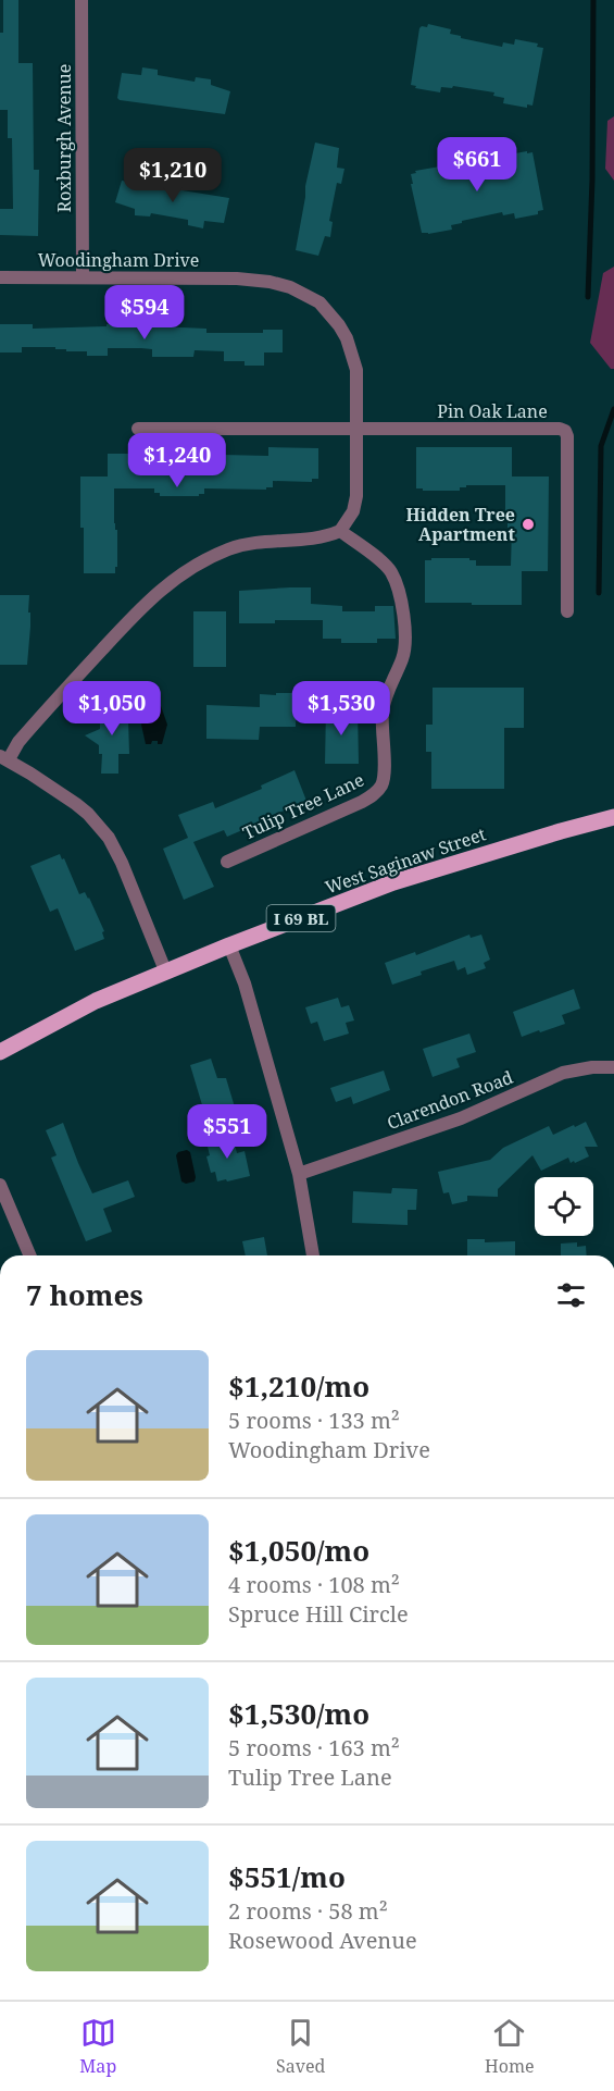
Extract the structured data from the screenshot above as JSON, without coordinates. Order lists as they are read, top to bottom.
{
  "streets": {
    "main road": ["West Saginaw Street", "I 69 BL"],
    "street": [
      "Roxburgh Avenue",
      "Woodingham Drive",
      "Pin Oak Lane",
      "Tulip Tree Lane",
      "Clarendon Road"
    ]
  },
  "crossings": [
    ["Roxburgh Avenue", "Woodingham Drive"],
    ["Woodingham Drive", "Pin Oak Lane"],
    ["Woodingham Drive", "Tulip Tree Lane"]
  ],
  "places": ["Hidden Tree Apartment"],
  "page": {
    "price": [
      "$661",
      "$1,210",
      "$594",
      "$1,240",
      "$1,050",
      "$1,530",
      "$551"
    ],
    "heading": "7 homes",
    "list": [
      {
        "name": "$1,210/mo",
        "note": "5 rooms · 133 m² · Woodingham Drive"
      },
      {
        "name": "$1,050/mo",
        "note": "4 rooms · 108 m² · Spruce Hill Circle"
      },
      {
        "name": "$1,530/mo",
        "note": "5 rooms · 163 m² · Tulip Tree Lane"
      },
      {
        "name": "$551/mo",
        "note": "2 rooms · 58 m² · Rosewood Avenue"
      }
    ],
    "tabs": ["Map", "Saved", "Home"]
  }
}
